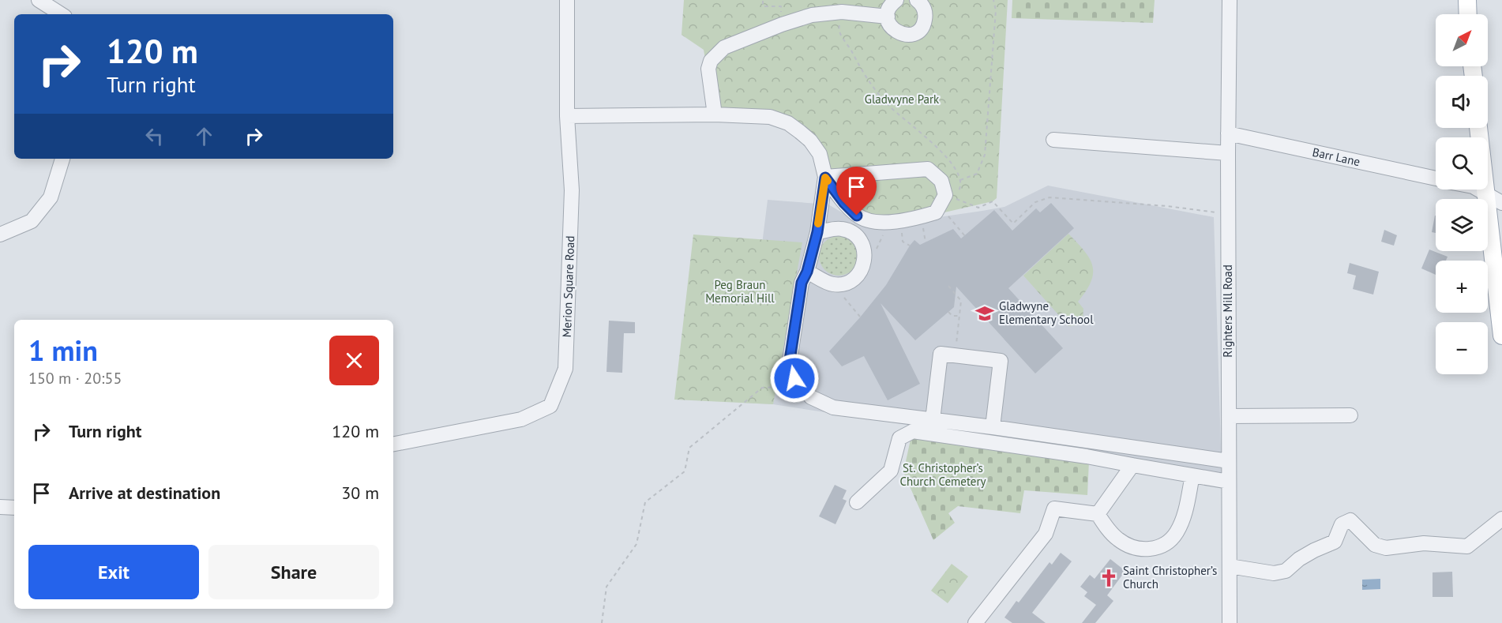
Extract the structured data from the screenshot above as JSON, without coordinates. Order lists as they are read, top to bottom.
{
  "streets": {
    "street": ["Barr Lane", "Merion Square Road", "Righters Mill Road"]
  },
  "crossings": [
    ["Barr Lane", "Righters Mill Road"]
  ],
  "parks": ["Gladwyne Park", "Peg Braun Memorial Hill", "St. Christopher’s Church Cemetery"],
  "places": {
    "school or university": ["Gladwyne Elementary School"],
    "church": ["Saint Christopher’s Church"]
  },
  "north": "top right",
  "page": {
    "map_buttons": ["+", "−"],
    "turn": ["120 m", "Turn right"],
    "heading": ["1 min", "150 m · 20:55"],
    "list": [
      {
        "name": "Turn right",
        "value": "120 m"
      },
      {
        "name": "Arrive at destination",
        "value": "30 m"
      }
    ],
    "buttons": ["Exit", "Share"]
  }
}
